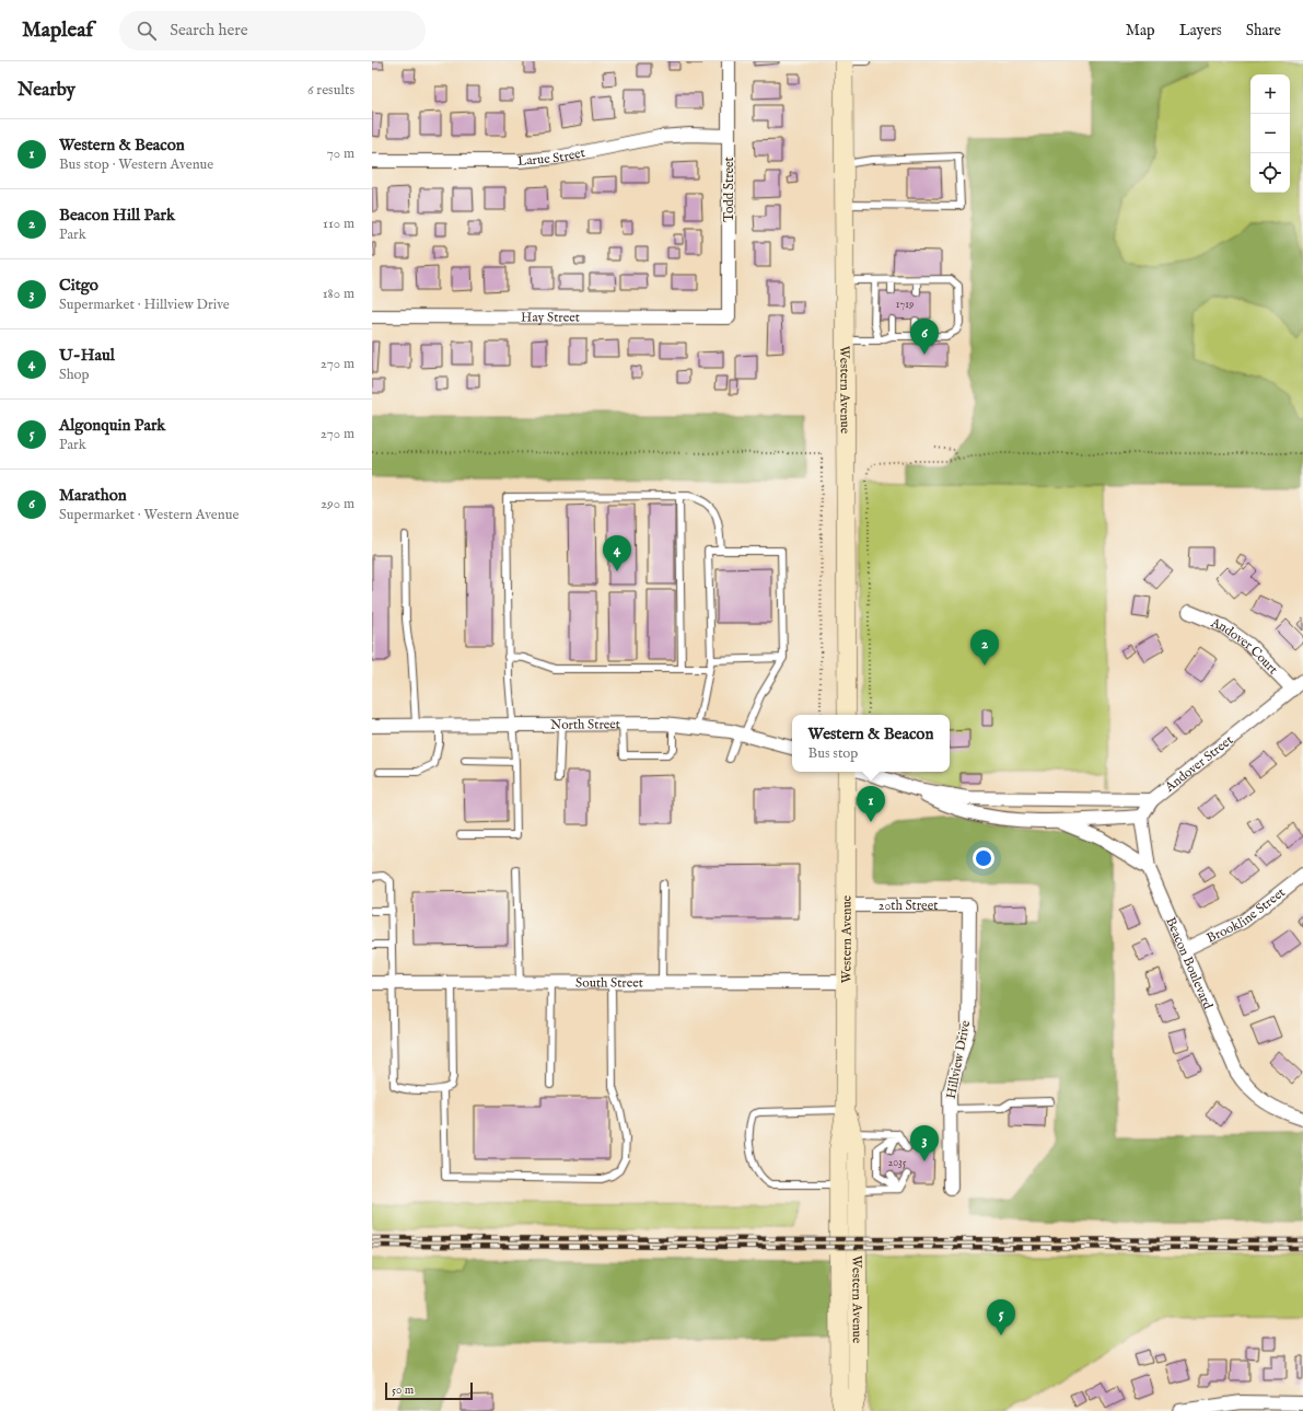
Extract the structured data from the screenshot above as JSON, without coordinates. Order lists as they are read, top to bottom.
{
  "streets": {
    "main road": ["Western Avenue"],
    "street": [
      "Larue Street",
      "Todd Street",
      "Hay Street",
      "Andover Court",
      "North Street",
      "Andover Street",
      "20th Street",
      "Brookline Street",
      "Beacon Boulevard",
      "South Street",
      "Hillview Drive"
    ]
  },
  "crossings": [
    ["Larue Street", "Todd Street"],
    ["Todd Street", "Hay Street"],
    ["Western Avenue", "20th Street"],
    ["Western Avenue", "South Street"],
    ["Andover Court", "Andover Street"],
    ["20th Street", "Hillview Drive"],
    ["Brookline Street", "Beacon Boulevard"]
  ],
  "house_numbers": ["1719", "2035"],
  "scale_bar": "50 m",
  "page": {
    "header": "Mapleaf",
    "search": "Search here",
    "nav": ["Map", "Layers", "Share"],
    "heading": ["Nearby", "6 results"],
    "map_buttons": ["+", "−"],
    "list": [
      {
        "mark": "1",
        "name": "Western & Beacon",
        "note": "Bus stop · Western Avenue",
        "value": "70 m"
      },
      {
        "mark": "2",
        "name": "Beacon Hill Park",
        "note": "Park",
        "value": "110 m"
      },
      {
        "mark": "3",
        "name": "Citgo",
        "note": "Supermarket · Hillview Drive",
        "value": "180 m"
      },
      {
        "mark": "4",
        "name": "U-Haul",
        "note": "Shop",
        "value": "270 m"
      },
      {
        "mark": "5",
        "name": "Algonquin Park",
        "note": "Park",
        "value": "270 m"
      },
      {
        "mark": "6",
        "name": "Marathon",
        "note": "Supermarket · Western Avenue",
        "value": "290 m"
      }
    ],
    "pins": [
      "6",
      "4",
      "2",
      "1",
      "3",
      "5"
    ],
    "popup": ["Western & Beacon", "Bus stop"],
    "scale": "50 m"
  }
}
